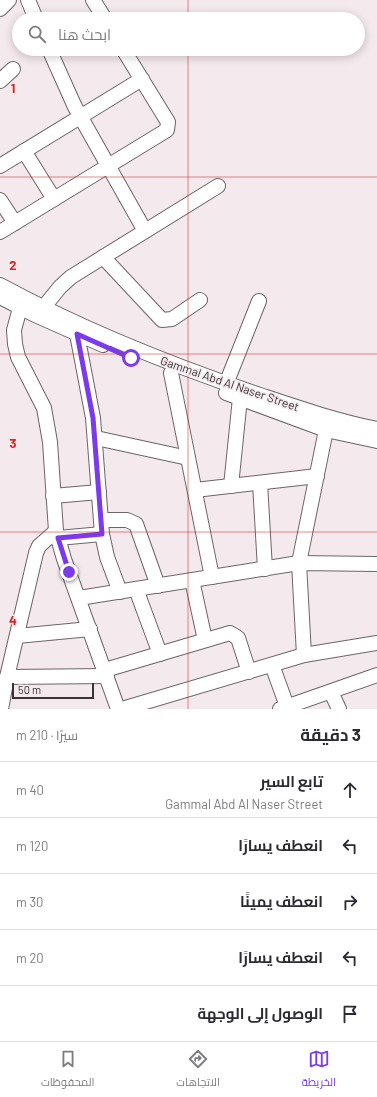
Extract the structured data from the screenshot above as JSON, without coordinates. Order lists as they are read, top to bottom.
{
  "streets": {
    "street": ["Gammal Abd Al Naser Street"]
  },
  "scale_bar": "50 m",
  "page": {
    "search": "ابحث هنا",
    "scale": "50 m",
    "heading": ["3 دقيقة", "سيرًا · 210 m"],
    "list": [
      ["تابع السير", "Gammal Abd Al Naser Street", "40 m"],
      ["انعطف يسارًا", "120 m"],
      ["انعطف يمينًا", "30 m"],
      ["انعطف يسارًا", "20 m"],
      "الوصول إلى الوجهة"
    ],
    "nav": ["الخريطة", "الاتجاهات", "المحفوظات"]
  },
  "grid": {
    "rows": [
      "1",
      "2",
      "3",
      "4"
    ]
  }
}
